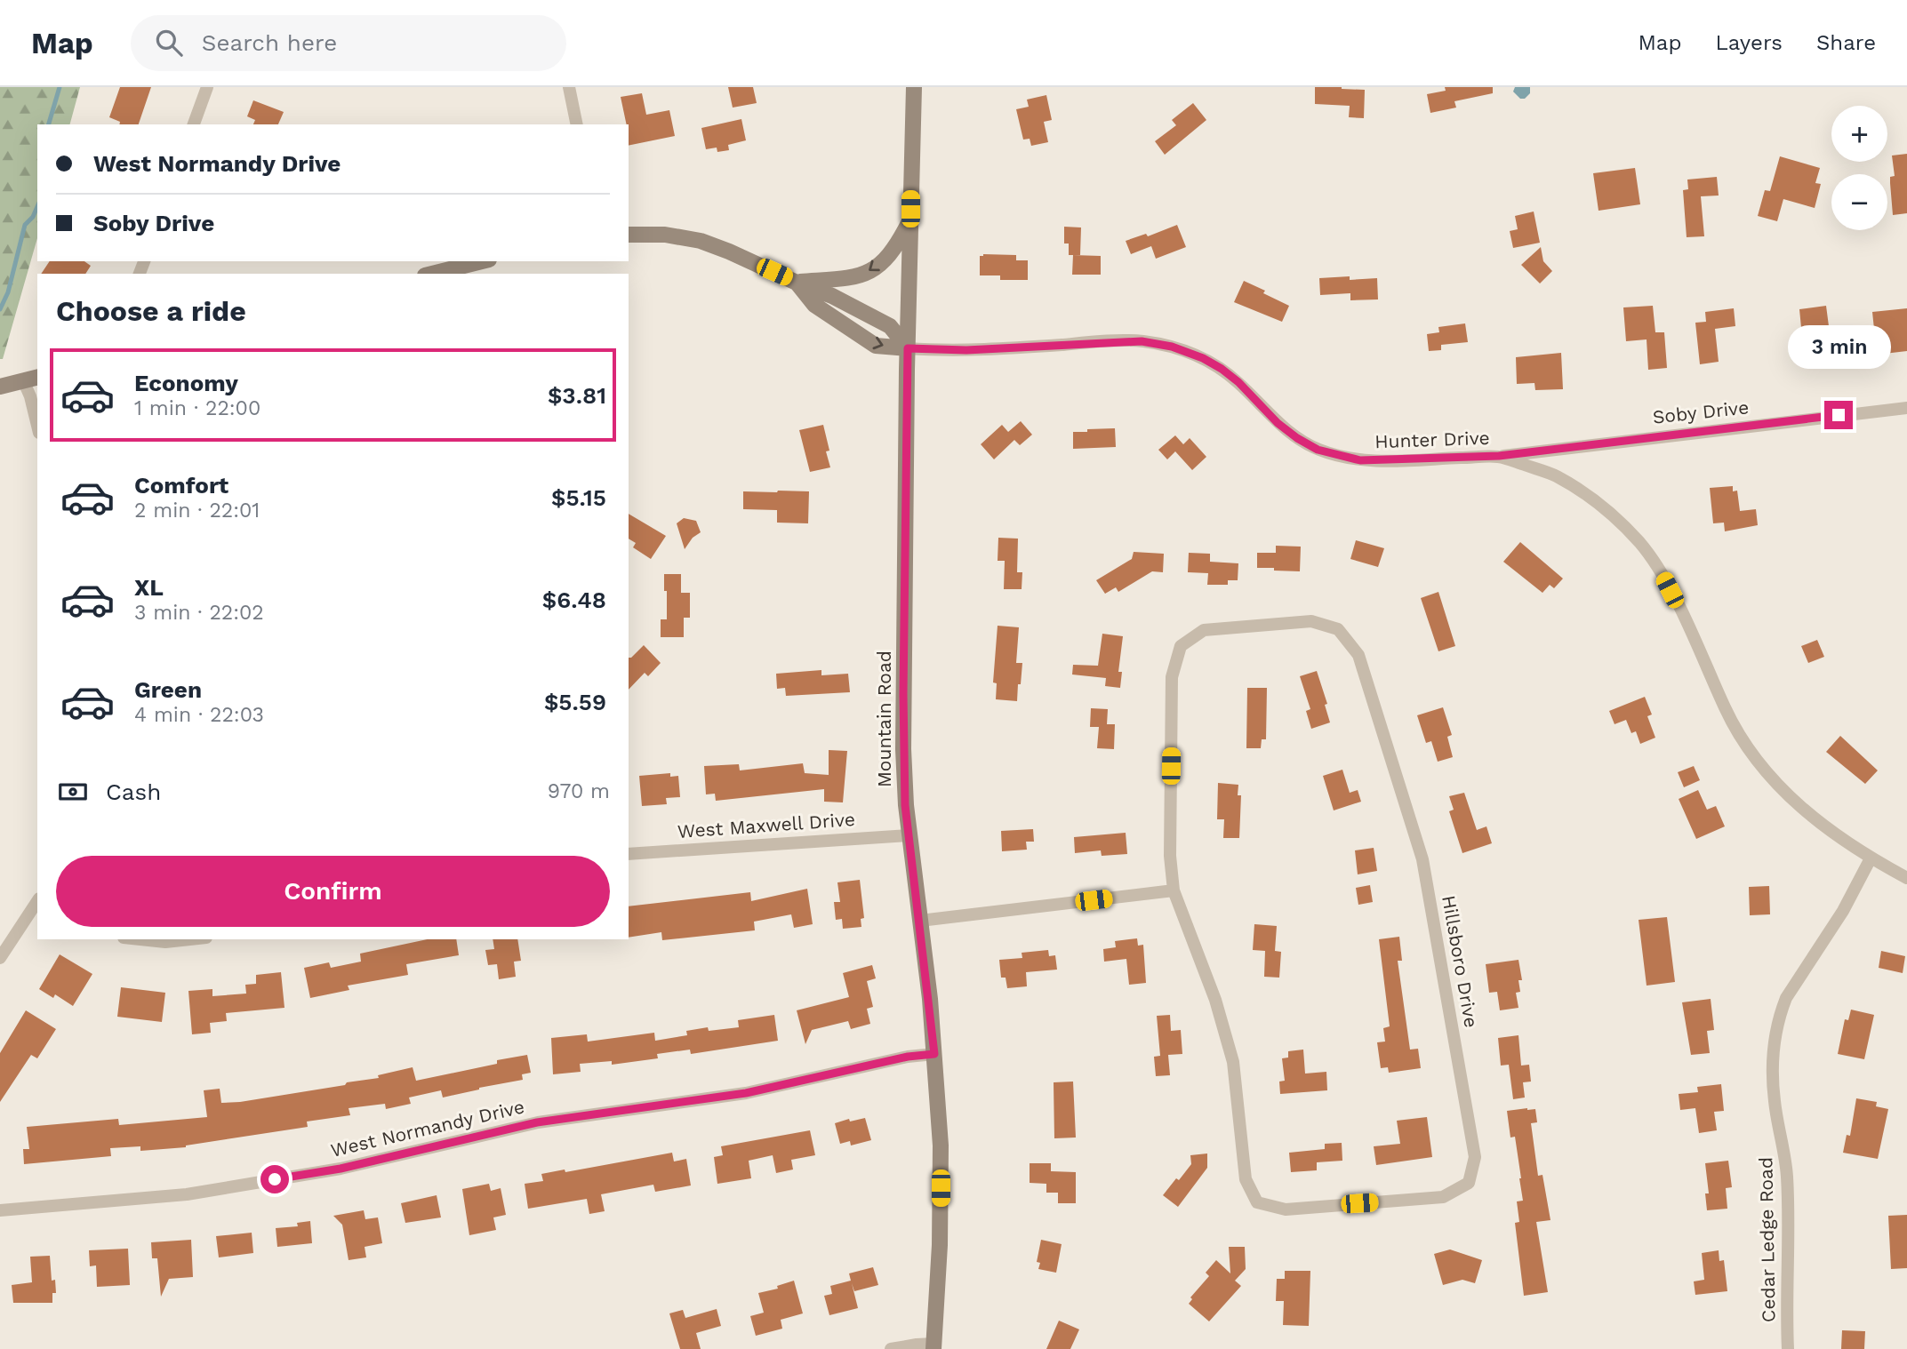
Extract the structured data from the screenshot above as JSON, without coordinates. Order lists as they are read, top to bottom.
{
  "streets": {
    "main road": ["Mountain Road"],
    "street": [
      "Soby Drive",
      "Hunter Drive",
      "West Maxwell Drive",
      "Hillsboro Drive",
      "West Normandy Drive",
      "Cedar Ledge Road"
    ]
  },
  "crossings": [
    ["Soby Drive", "Hunter Drive"],
    ["Hunter Drive", "Mountain Road"],
    ["Hunter Drive", "Cedar Ledge Road"],
    ["Mountain Road", "West Maxwell Drive"],
    ["Mountain Road", "West Normandy Drive"]
  ],
  "page": {
    "header": "Map",
    "search": "Search here",
    "nav": ["Map", "Layers", "Share"],
    "map_buttons": ["+", "−"],
    "banner": ["West Normandy Drive", "Soby Drive"],
    "heading": "Choose a ride",
    "bubble": "3 min",
    "list": [
      {
        "name": "Economy",
        "note": "1 min · 22:00",
        "value": "$3.81"
      },
      {
        "name": "Comfort",
        "note": "2 min · 22:01",
        "value": "$5.15"
      },
      {
        "name": "XL",
        "note": "3 min · 22:02",
        "value": "$6.48"
      },
      {
        "name": "Green",
        "note": "4 min · 22:03",
        "value": "$5.59"
      }
    ],
    "pay": ["Cash", "970 m"],
    "buttons": "Confirm"
  }
}
